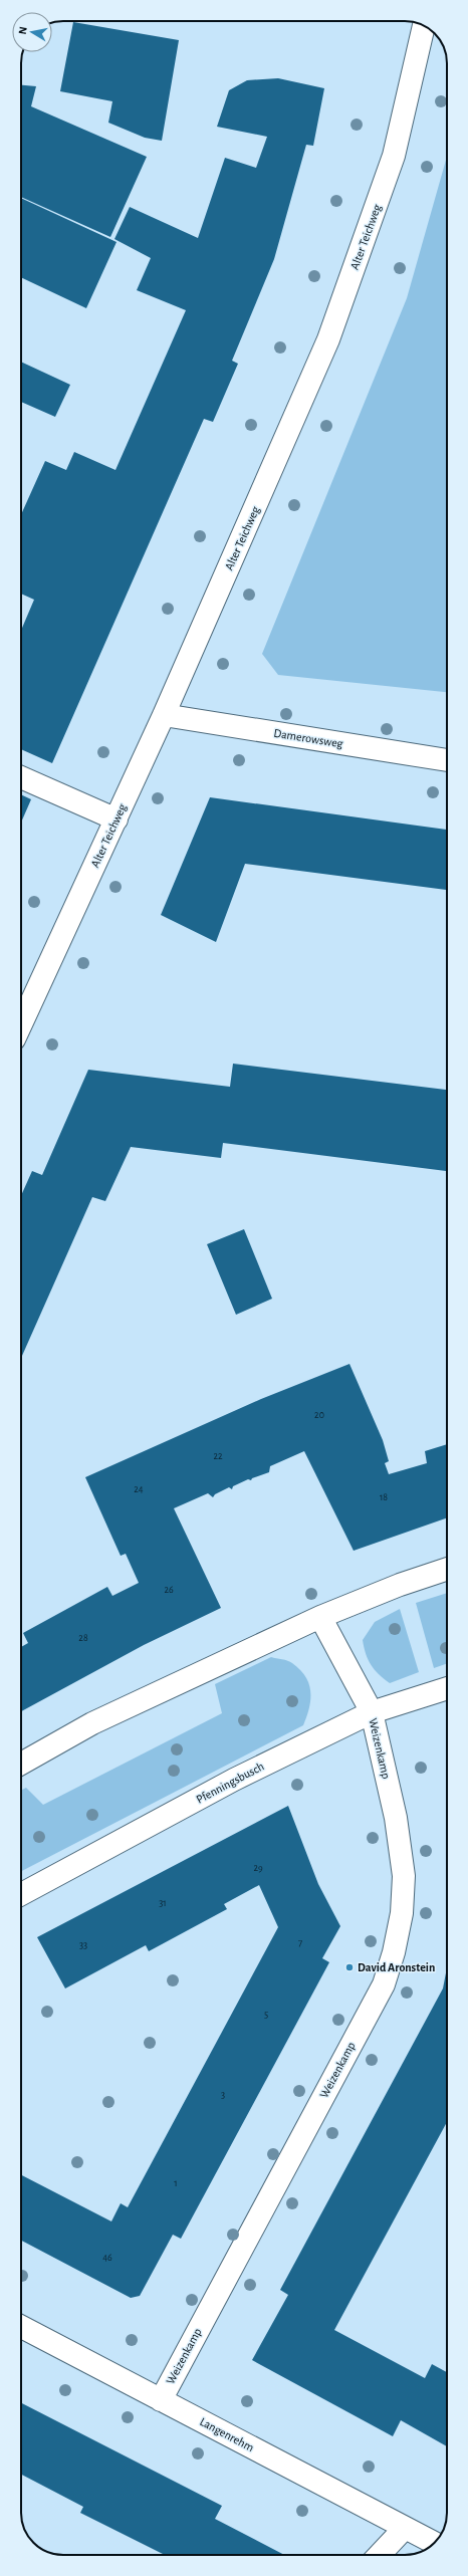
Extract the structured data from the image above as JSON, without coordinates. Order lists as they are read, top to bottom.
{
  "streets": {
    "street": [
      "Alter Teichweg",
      "Damerowsweg",
      "Weizenkamp",
      "Pfenningsbusch",
      "Langenrehm"
    ]
  },
  "crossings": [
    ["Alter Teichweg", "Damerowsweg"],
    ["Weizenkamp", "Pfenningsbusch"],
    ["Weizenkamp", "Langenrehm"]
  ],
  "places": ["David Aronstein"],
  "house_numbers": [
    "20",
    "22",
    "24",
    "18",
    "26",
    "28",
    "29",
    "31",
    "7",
    "33",
    "5",
    "3",
    "1",
    "46"
  ],
  "north": "left"
}
